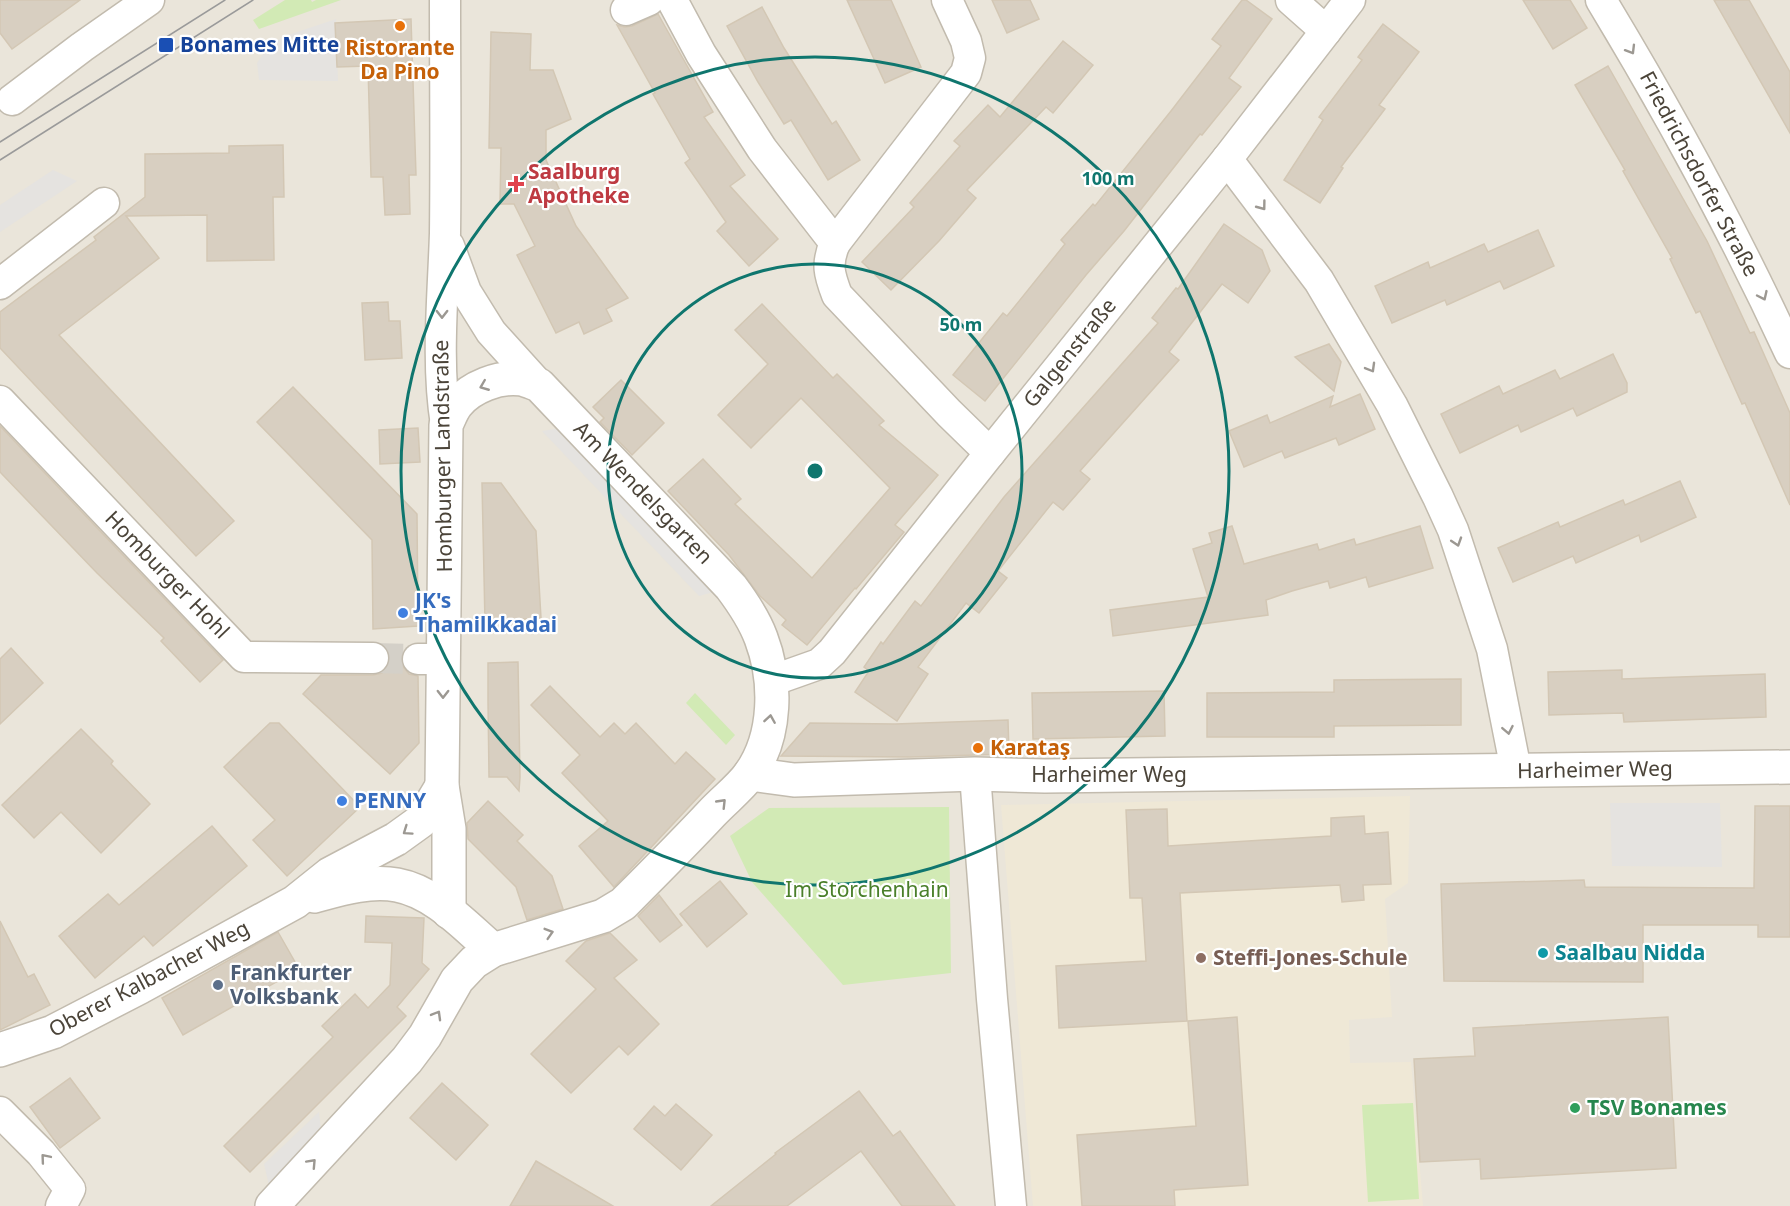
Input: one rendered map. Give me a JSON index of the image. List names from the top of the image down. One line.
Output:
{"streets":{"street":["Friedrichsdorfer Straße","Galgenstraße","Homburger Landstraße","Am Wendelsgarten","Homburger Hohl","Harheimer Weg","Oberer Kalbacher Weg"]},"crossings":[["Galgenstraße","Am Wendelsgarten"],["Homburger Landstraße","Am Wendelsgarten"],["Homburger Landstraße","Oberer Kalbacher Weg"],["Am Wendelsgarten","Harheimer Weg"]],"one_way":["Friedrichsdorfer Straße","Homburger Landstraße"],"parks":["Im Storchenhain"],"places":{"other":["Ristorante Da Pino","JK's Thamilkkadai","Karataş","PENNY","Saalbau Nidda","Steffi-Jones-Schule","Frankfurter Volksbank","TSV Bonames"],"transit":["Bonames Mitte"],"health":["Saalburg Apotheke"]},"rings":["100 m","50 m"]}
